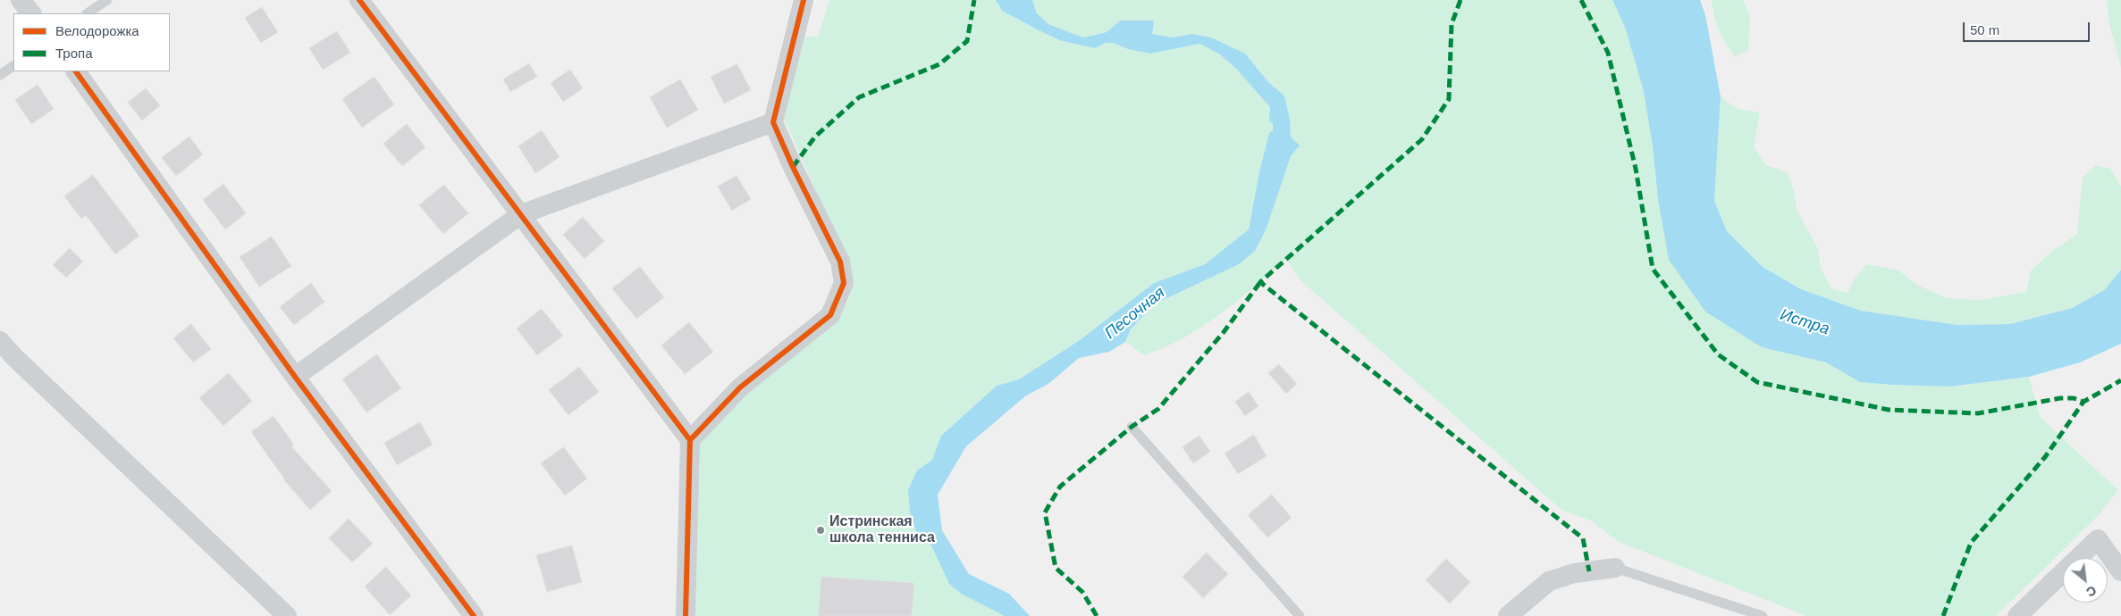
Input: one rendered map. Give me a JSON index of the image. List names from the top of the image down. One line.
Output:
{"water":["Песочная","Истра"],"places":["Истринская школа тенниса"],"legend":["Велодорожка","Тропа"],"scale_bar":"50 m","north":"bottom right"}
